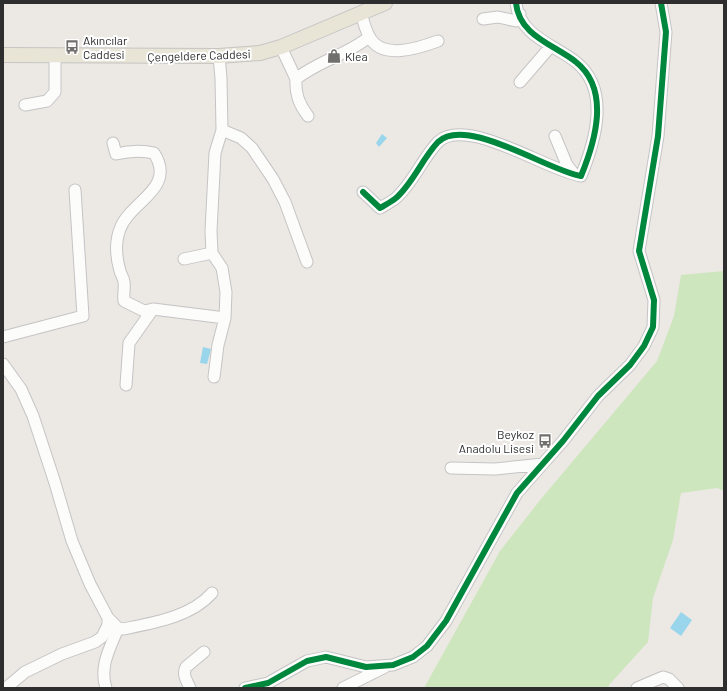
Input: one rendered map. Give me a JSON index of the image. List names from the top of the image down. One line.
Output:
{"streets":{"main road":["Çengeldere Caddesi"]},"places":{"bus stop":["Akıncılar Caddesi","Beykoz Anadolu Lisesi"],"shop":["Klea"]}}
